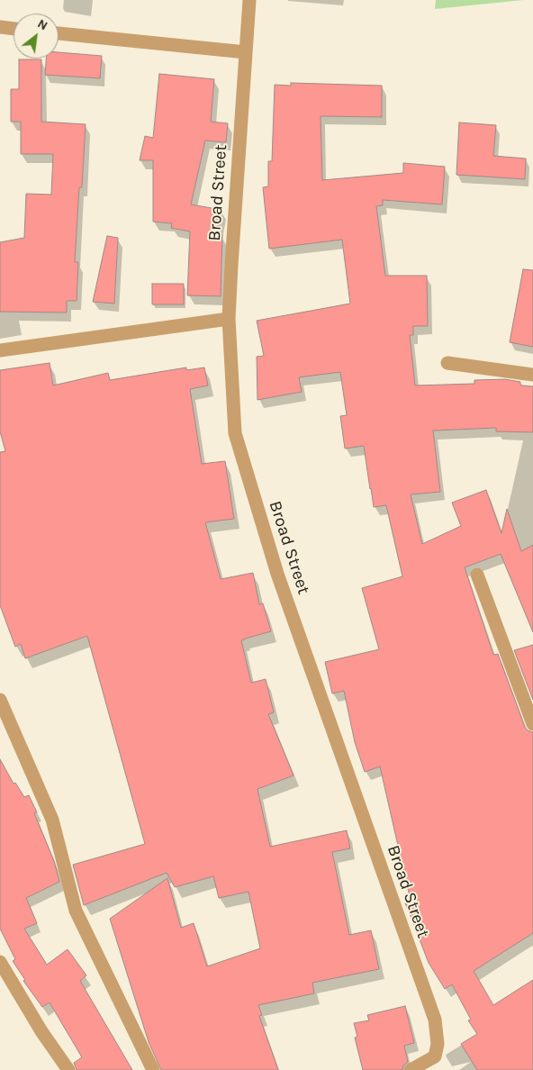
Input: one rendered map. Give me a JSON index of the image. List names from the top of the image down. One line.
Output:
{"streets":{"street":["Broad Street"]},"north":"top right"}
